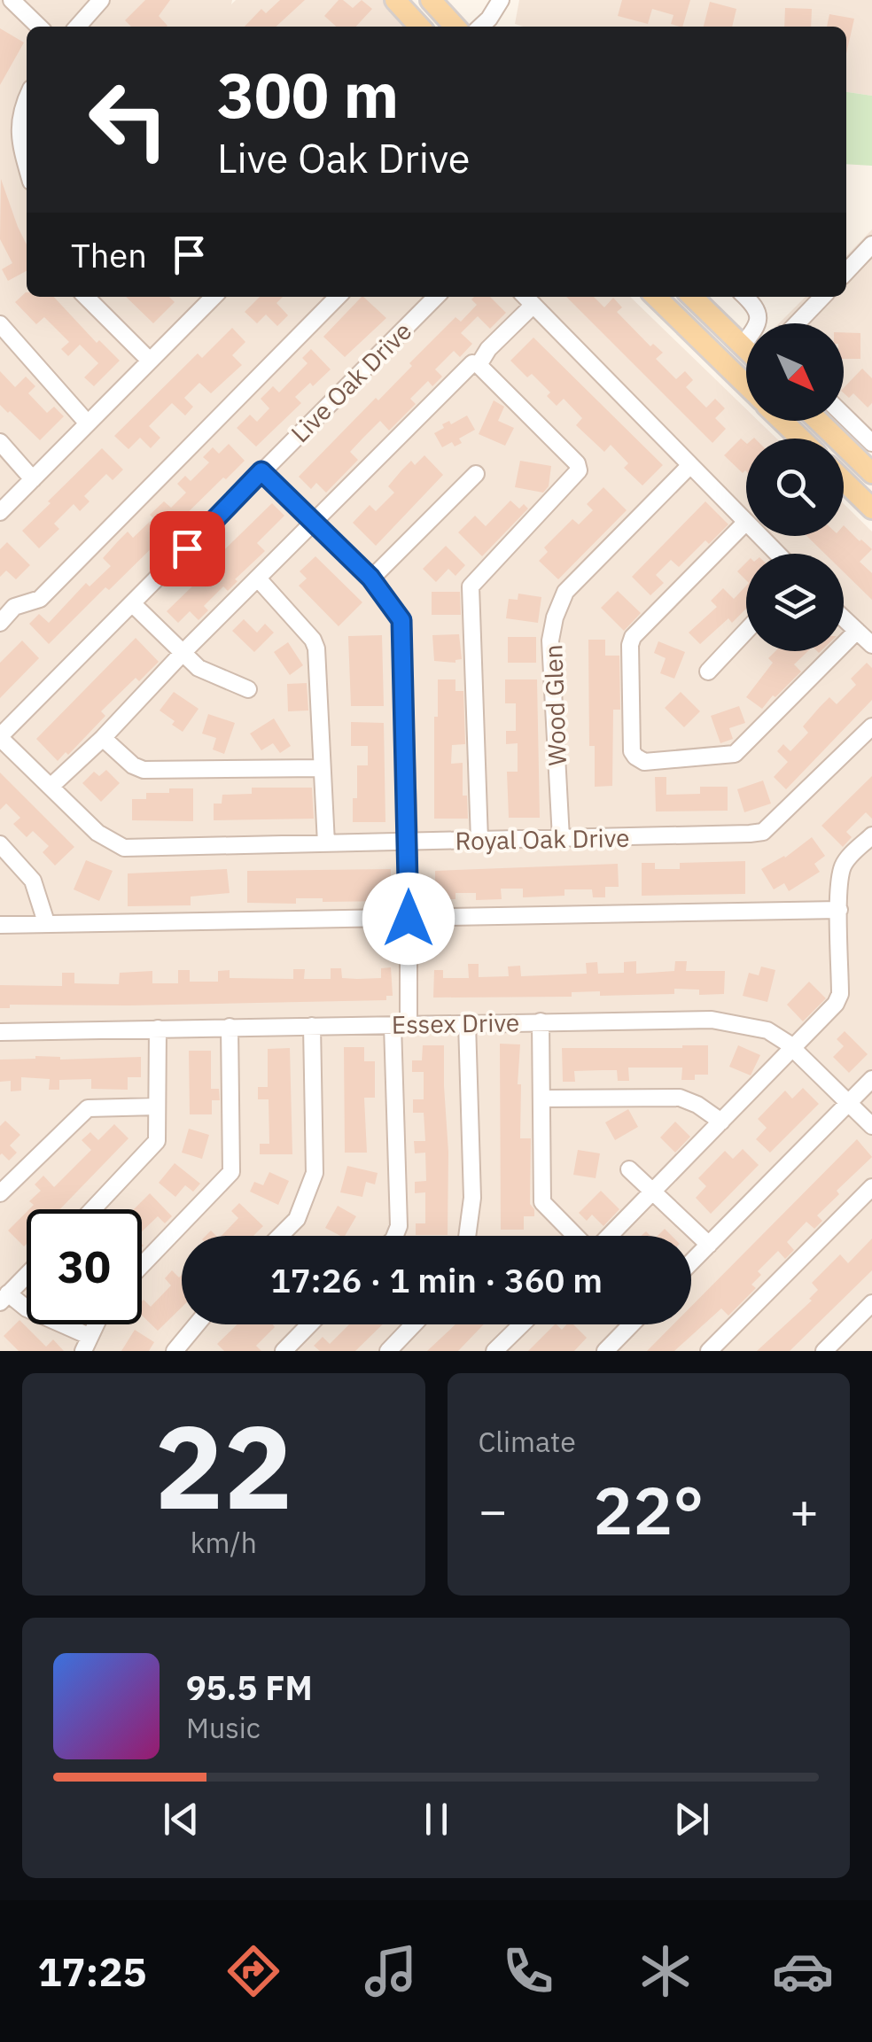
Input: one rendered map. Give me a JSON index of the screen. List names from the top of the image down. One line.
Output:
{"streets":{"street":["Live Oak Drive","Wood Glen","Royal Oak Drive","Essex Drive"]},"crossings":[["Live Oak Drive","Royal Oak Drive"],["Wood Glen","Royal Oak Drive"]],"north":"bottom right","page":{"turn":["300 m","Live Oak Drive"],"then":"Then","limit":"30","trip":"17:26 · 1 min · 360 m","tile":[["22","km/h"],"Climate"],"heat":["−","22°","+"],"song":["95.5 FM","Music"],"tabs":"17:25"}}
